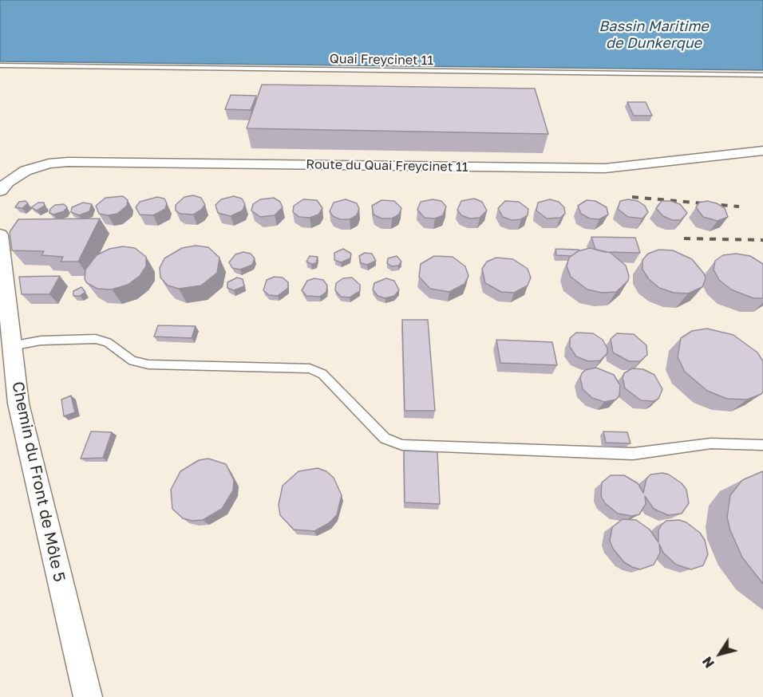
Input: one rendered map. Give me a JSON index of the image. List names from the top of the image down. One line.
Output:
{"streets":{"street":["Route du Quai Freycinet 11","Chemin du Front de Môle 5"],"lane":["Quai Freycinet 11"]},"water":["Bassin Maritime de Dunkerque"],"north":"bottom left"}
